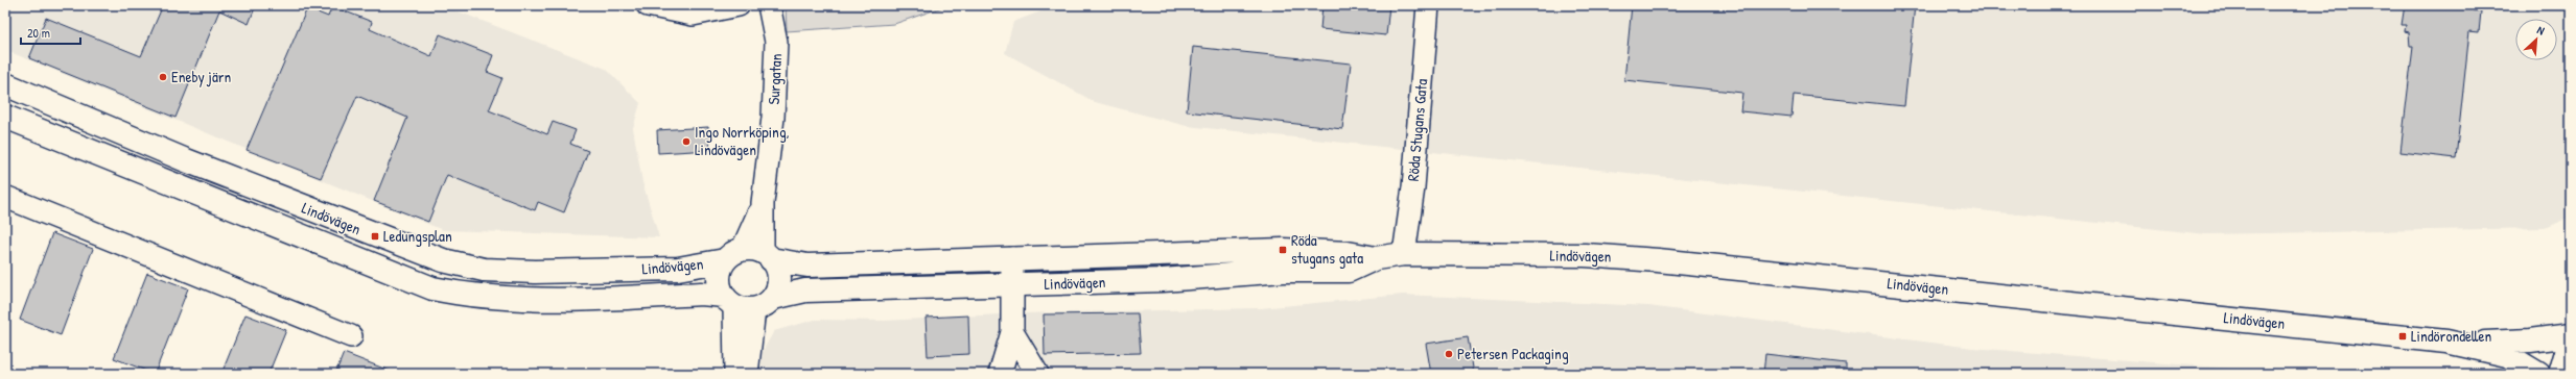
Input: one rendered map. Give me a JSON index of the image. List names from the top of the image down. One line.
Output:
{"streets":{"main road":["Lindövägen"],"street":["Surgatan","Röda Stugans Gata"]},"crossings":[["Surgatan","Lindövägen"],["Röda Stugans Gata","Lindövägen"]],"places":{"other":["Eneby järn","Ingo Norrköping, Lindövägen","Petersen Packaging"],"transit":["Ledungsplan","Röda stugans gata","Lindörondellen"]},"scale_bar":"20 m","north":"top right"}
